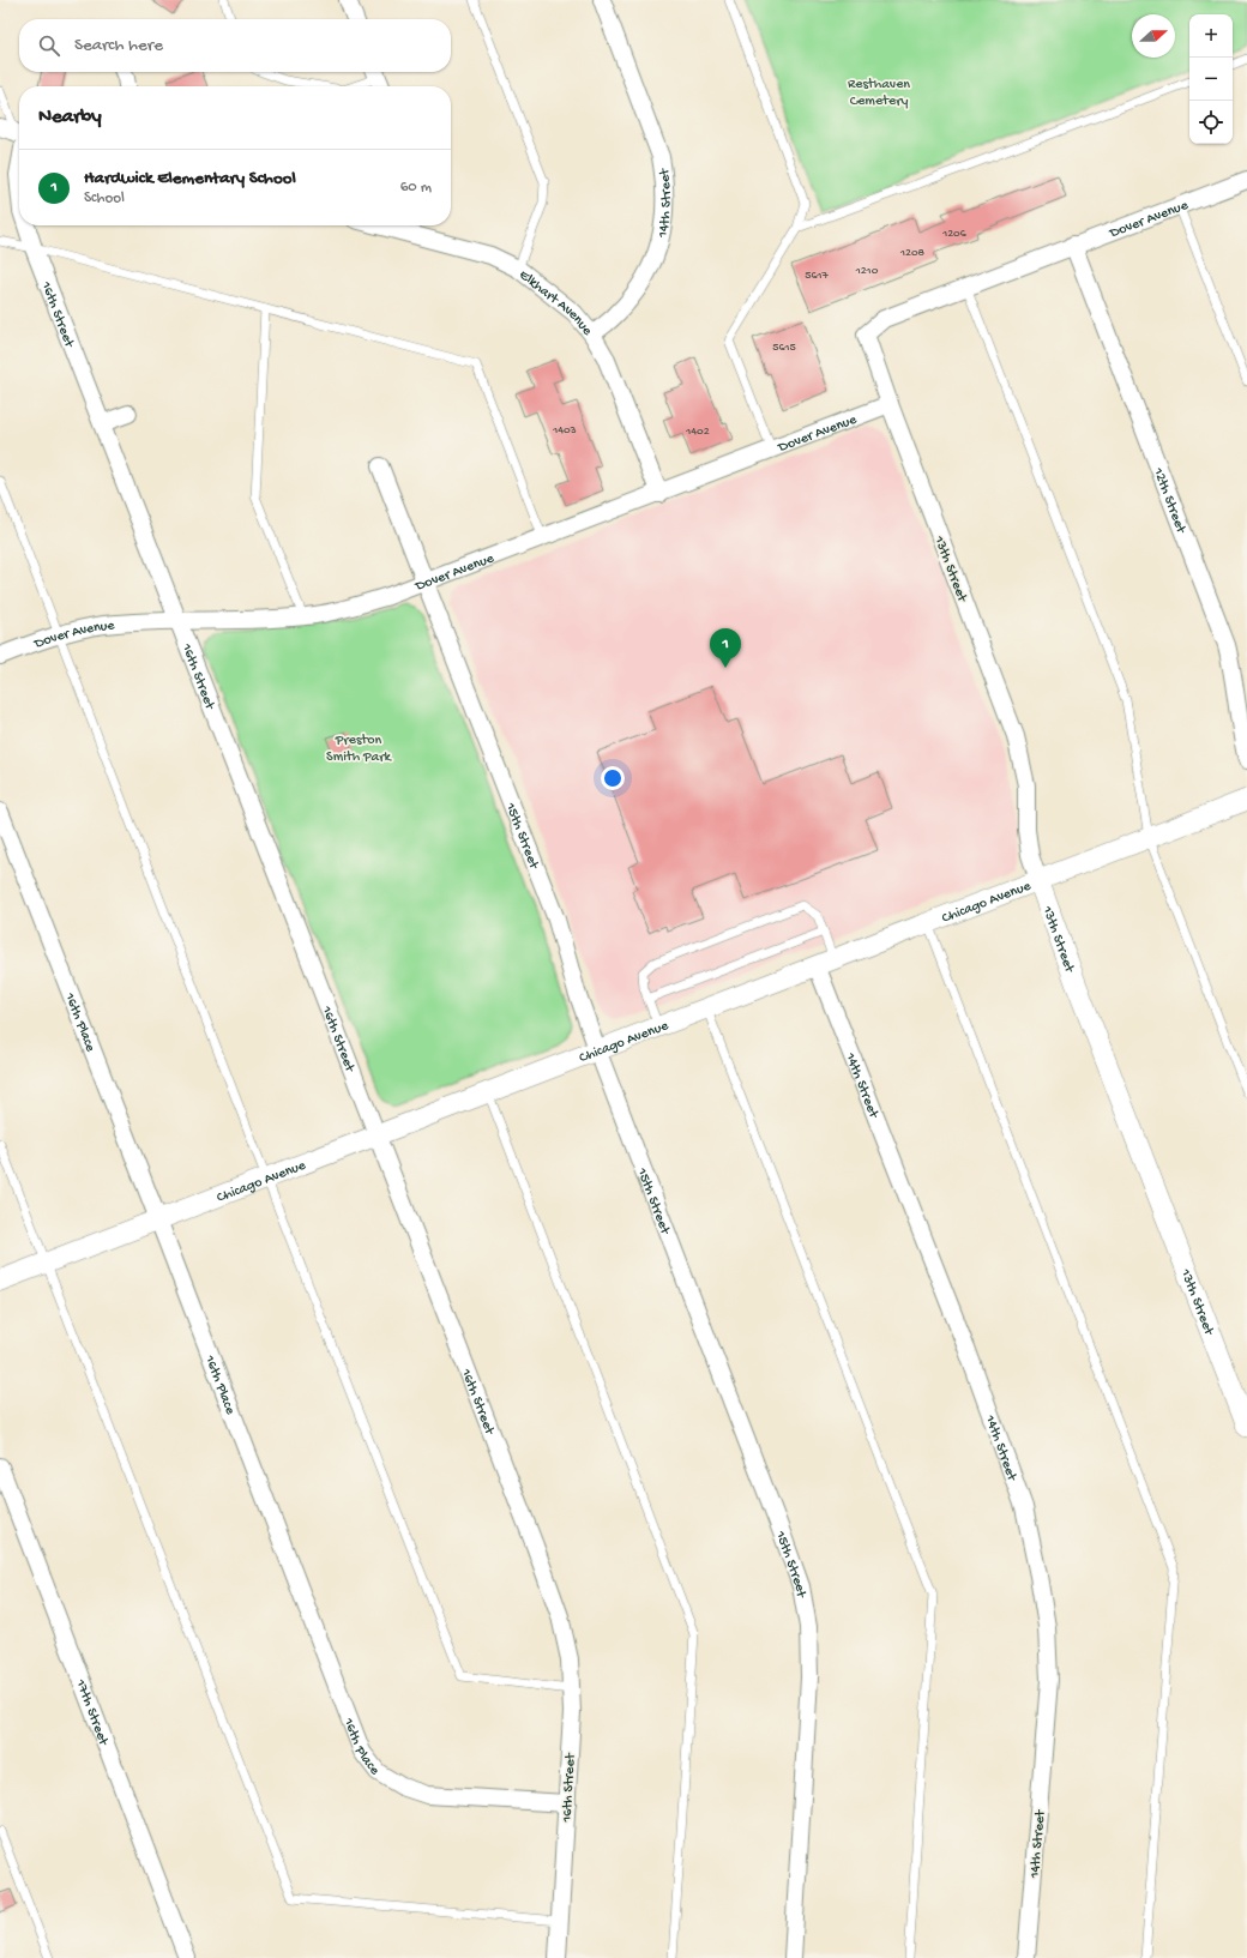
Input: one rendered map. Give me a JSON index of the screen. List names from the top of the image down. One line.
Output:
{"streets":{"street":["14th Street","Dover Avenue","Elkhart Avenue","16th Street","12th Street","13th Street","15th Street","Chicago Avenue","16th Place","17th Street"]},"crossings":[["14th Street","Elkhart Avenue"],["14th Street","Chicago Avenue"],["Dover Avenue","Elkhart Avenue"],["Dover Avenue","16th Street"],["Dover Avenue","12th Street"],["Dover Avenue","13th Street"],["Dover Avenue","15th Street"],["16th Street","Chicago Avenue"],["16th Street","16th Place"],["13th Street","Chicago Avenue"],["15th Street","Chicago Avenue"],["Chicago Avenue","16th Place"]],"parks":["Resthaven Cemetery","Preston Smith Park"],"house_numbers":["1206","1208","1210","5617","5615","1403","1402"],"north":"right","page":{"map_buttons":["+","−"],"search":"Search here","heading":"Nearby","list":[{"mark":"1","name":"Hardwick Elementary School","note":"School","value":"60 m"}],"pins":"1"}}
